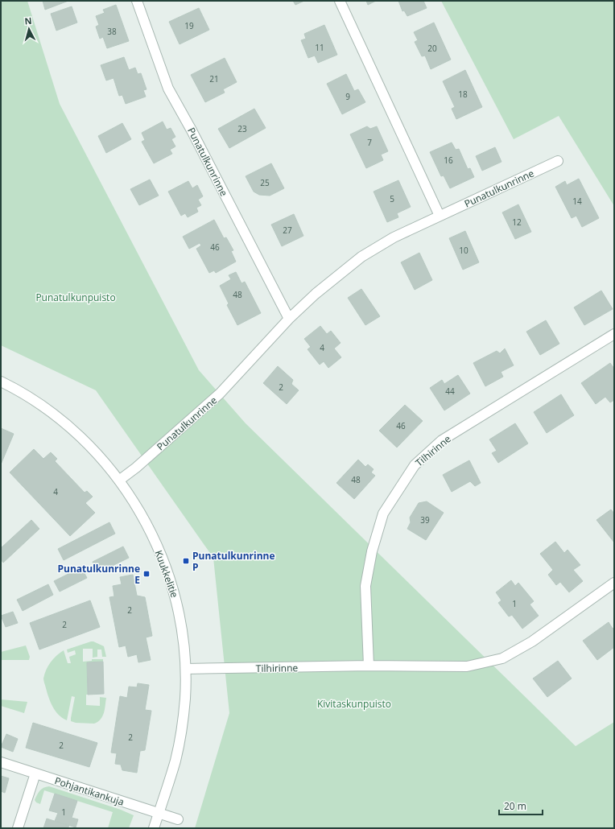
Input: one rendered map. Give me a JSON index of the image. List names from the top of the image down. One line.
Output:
{"streets":{"street":["Punatulkunrinne","Tilhirinne","Kuukkelitie","Pohjantikankuja"]},"crossings":[["Punatulkunrinne","Kuukkelitie"],["Tilhirinne","Kuukkelitie"],["Kuukkelitie","Pohjantikankuja"]],"parks":["Punatulkunpuisto","Kivitaskunpuisto"],"places":{"transit":["Punatulkunrinne P","Punatulkunrinne E"]},"house_numbers":["19","38","11","20","21","18","9","23","7","16","25","5","14","12","27","46","10","48","4","2","44","46","48","4","39","1","2","2","2","2","1"],"scale_bar":"20 m","north":"top"}
